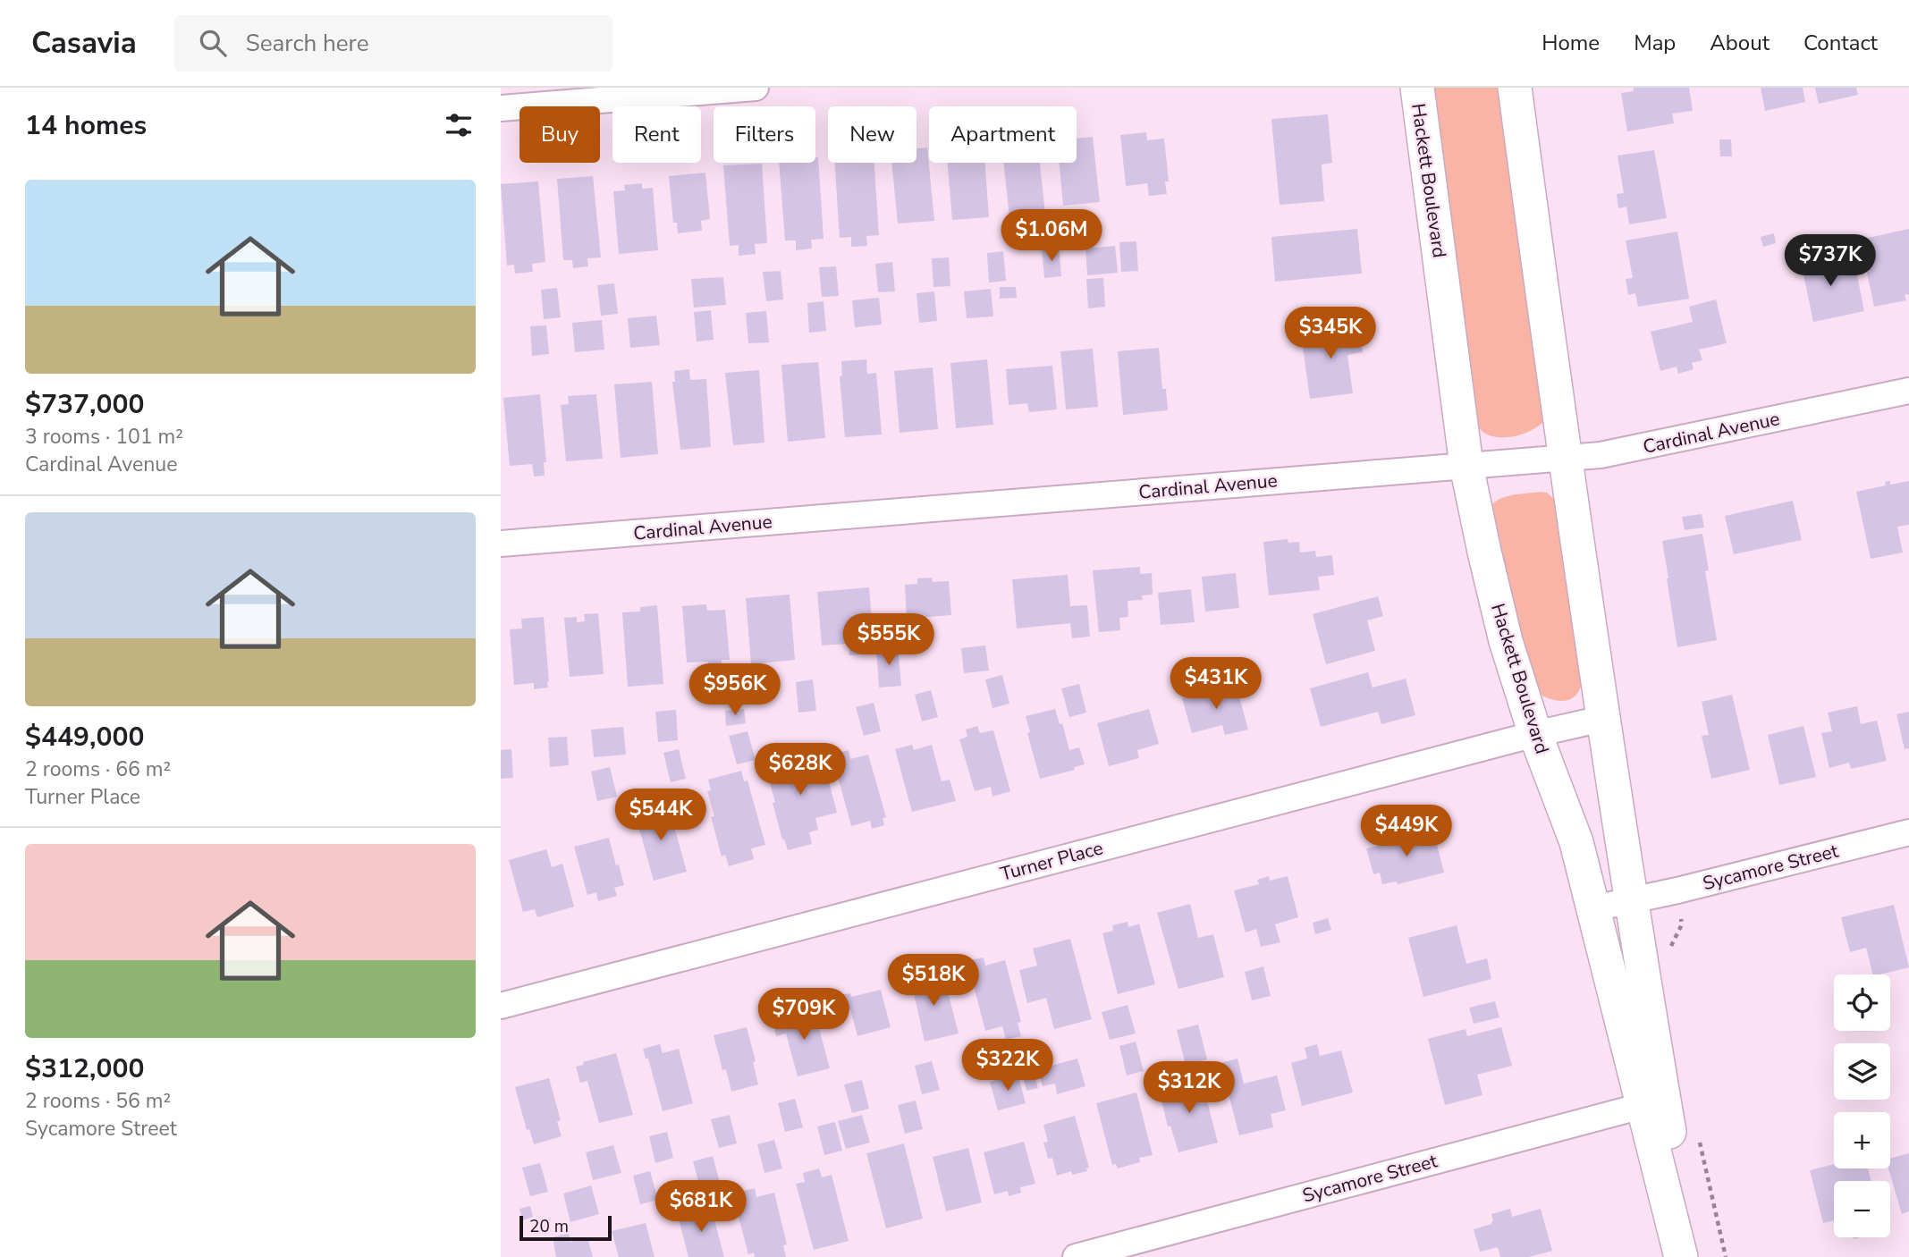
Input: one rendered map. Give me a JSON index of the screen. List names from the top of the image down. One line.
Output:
{"streets":{"street":["Hackett Boulevard","Cardinal Avenue","Turner Place","Sycamore Street"]},"crossings":[["Hackett Boulevard","Cardinal Avenue"],["Hackett Boulevard","Turner Place"],["Hackett Boulevard","Sycamore Street"]],"scale_bar":"20 m","page":{"header":"Casavia","search":"Search here","nav":["Home","Map","About","Contact"],"heading":"14 homes","chip":["Buy","Rent","Filters","New","Apartment"],"list":[{"name":"$737,000","note":"3 rooms · 101 m² · Cardinal Avenue"},{"name":"$449,000","note":"2 rooms · 66 m² · Turner Place"},{"name":"$312,000","note":"2 rooms · 56 m² · Sycamore Street"}],"price":["$1.06M","$737K","$345K","$555K","$431K","$956K","$628K","$544K","$449K","$518K","$709K","$322K","$312K","$681K"],"map_buttons":["+","−"],"scale":"20 m"}}
